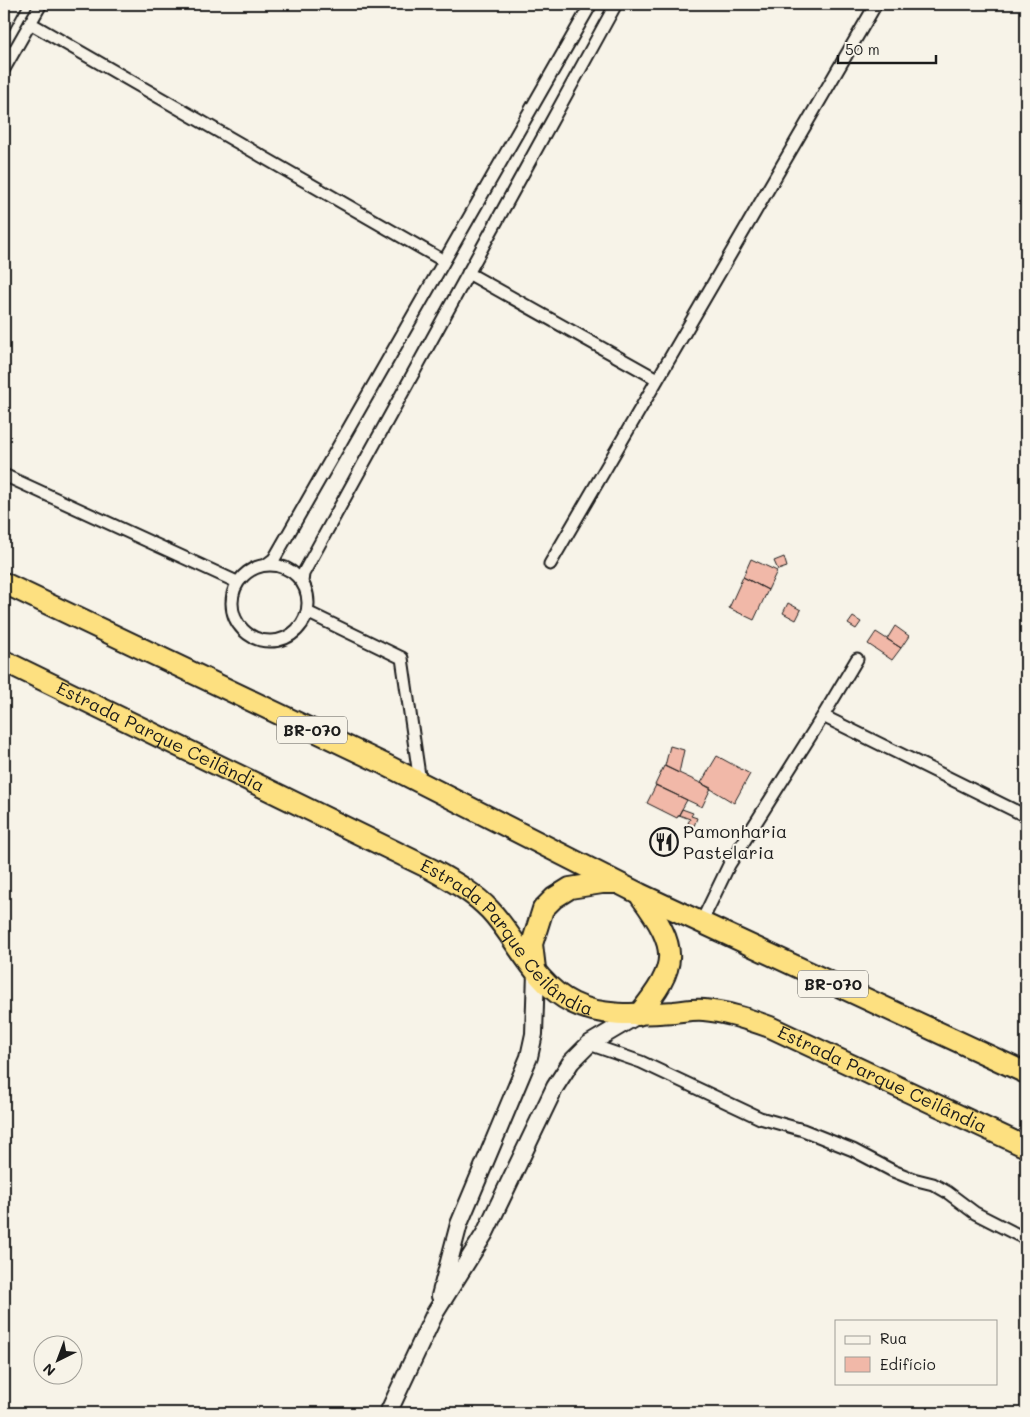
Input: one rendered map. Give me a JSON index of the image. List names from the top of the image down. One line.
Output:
{"streets":{"highway":["BR-070","Estrada Parque Ceilândia"]},"crossings":[["BR-070","Estrada Parque Ceilândia"]],"places":{"restaurant":["Pamonharia Pastelaria"]},"legend":["Rua","Edifício"],"scale_bar":"50 m","north":"bottom left"}
